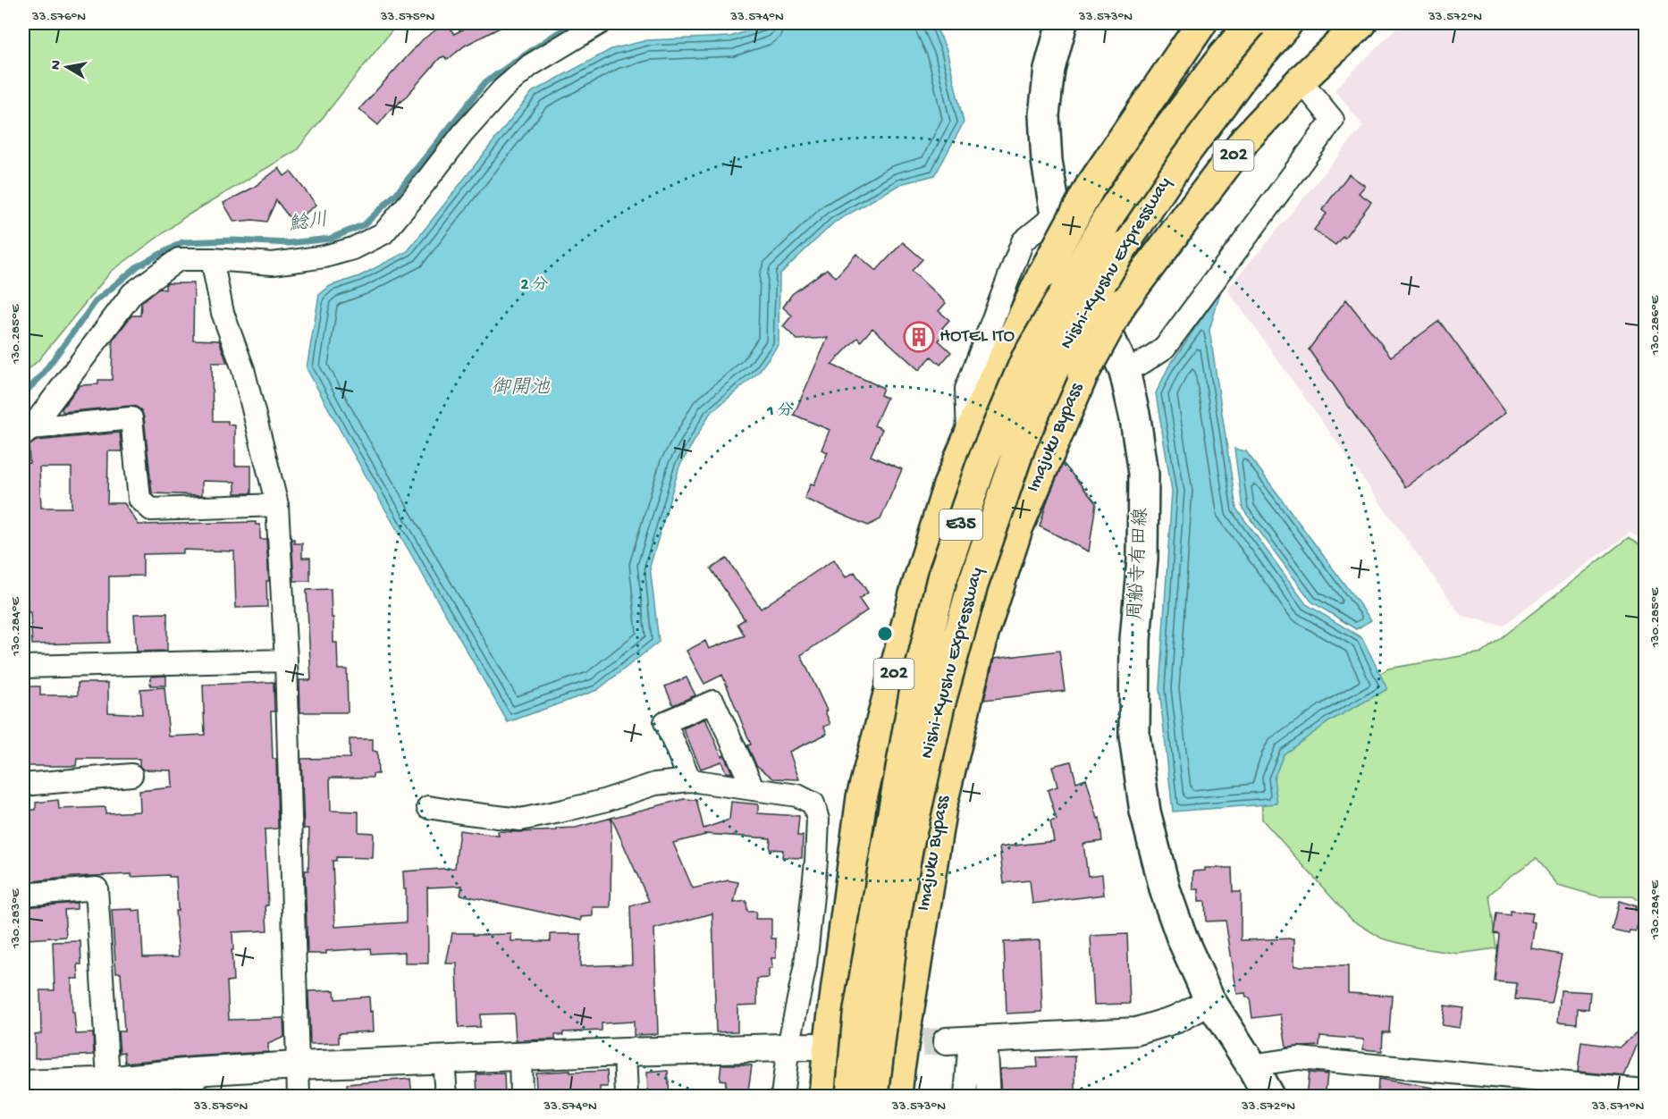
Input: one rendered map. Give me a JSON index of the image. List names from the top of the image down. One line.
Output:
{"streets":{"highway":["202","Nishi-Kyushu Expressway","Imajuku Bypass","E35"],"main road":["周船寺有田線"]},"water":["鯰川","御開池"],"places":{"building":["HOTEL ITO"]},"north":"left","coordinates":["33.576°N","33.575°N","33.574°N","33.573°N","33.572°N","130.286°E","130.285°E","130.284°E","130.283°E","33.571°N"],"rings":["2 分","1 分"]}
